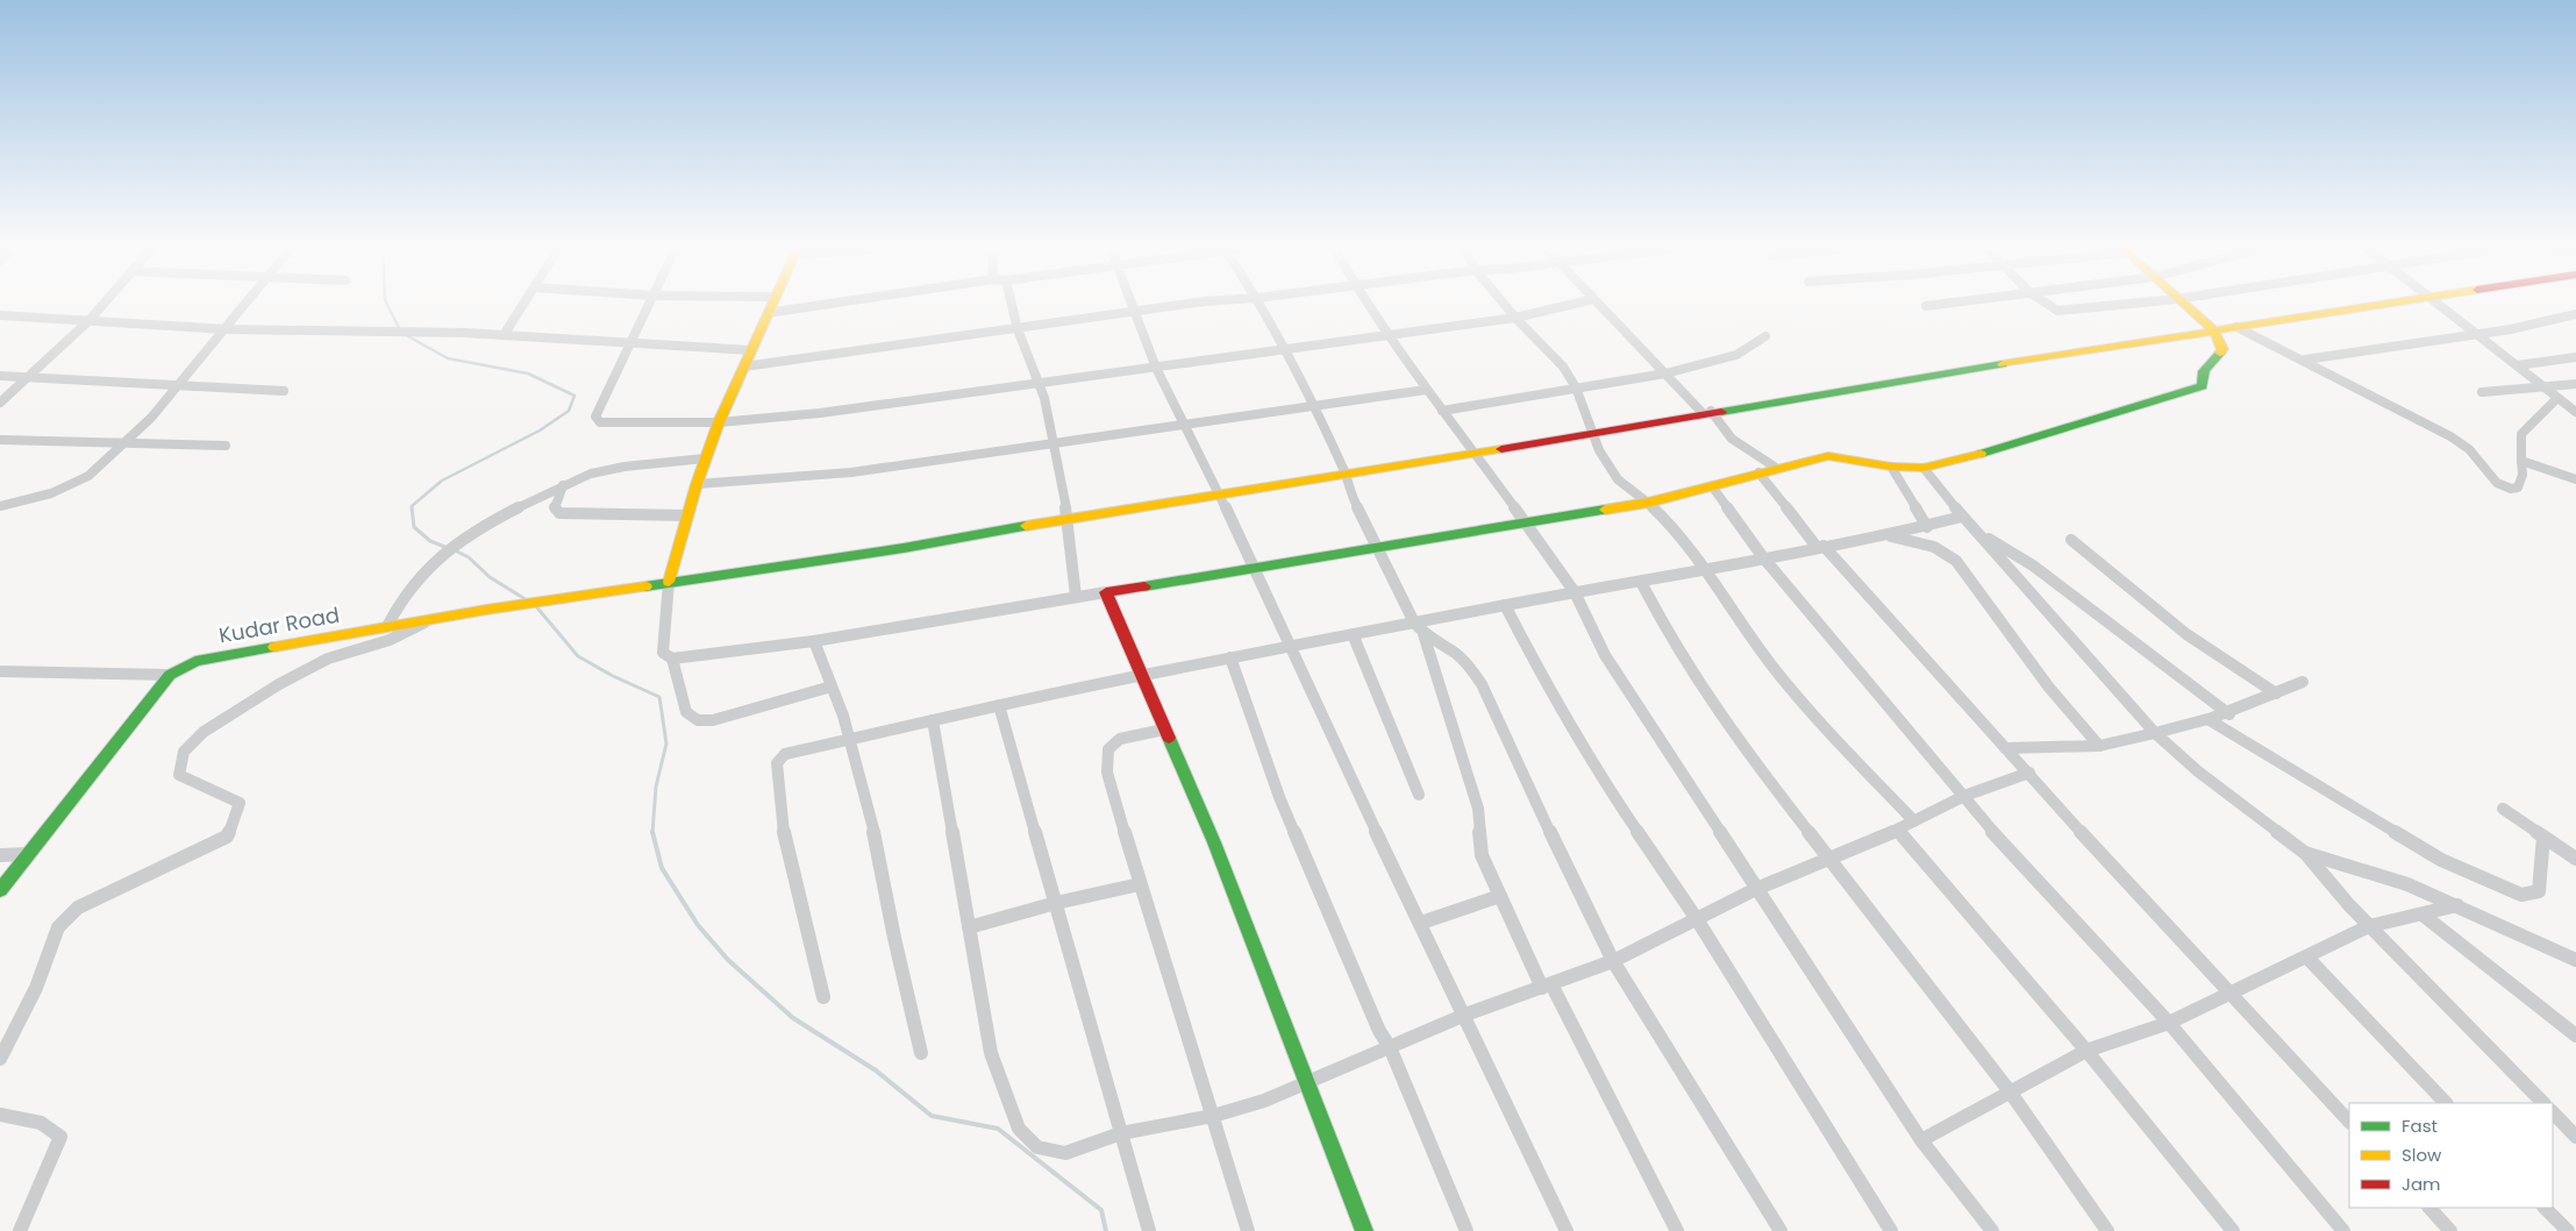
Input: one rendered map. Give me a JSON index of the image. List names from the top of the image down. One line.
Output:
{"streets":{"street":["Kudar Road"]},"legend":["Fast","Slow","Jam"]}
